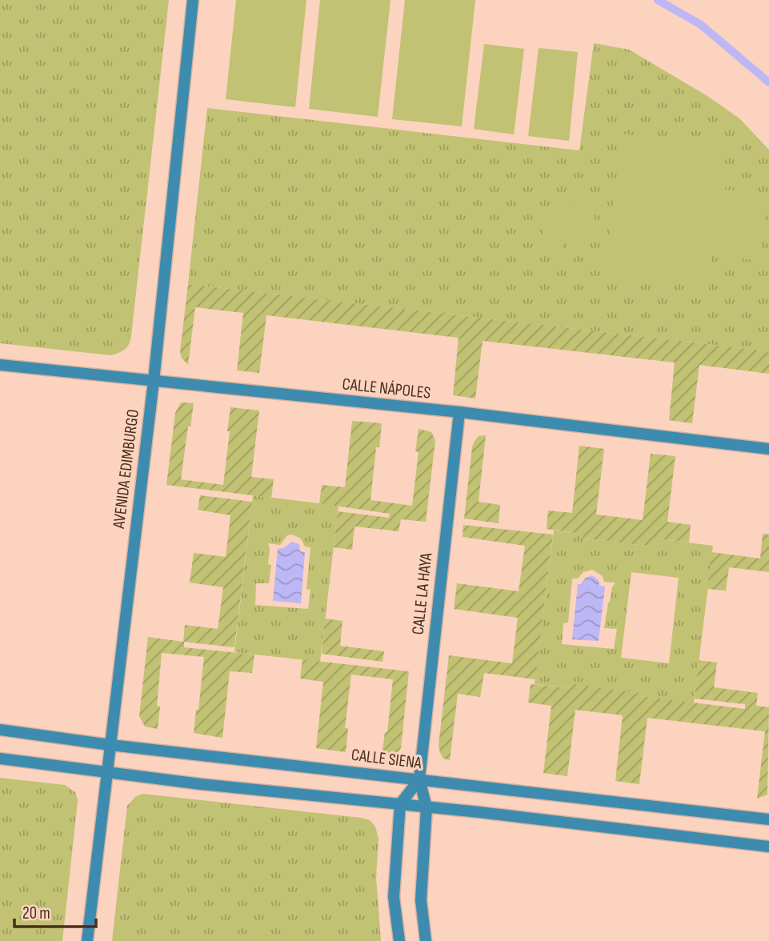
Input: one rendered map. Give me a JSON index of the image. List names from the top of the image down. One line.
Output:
{"streets":{"street":["CALLE NÁPOLES","AVENIDA EDIMBURGO","CALLE LA HAYA","CALLE SIENA"]},"crossings":[["CALLE NÁPOLES","AVENIDA EDIMBURGO"],["CALLE NÁPOLES","CALLE LA HAYA"],["AVENIDA EDIMBURGO","CALLE SIENA"],["CALLE LA HAYA","CALLE SIENA"]],"scale_bar":"20 m"}
